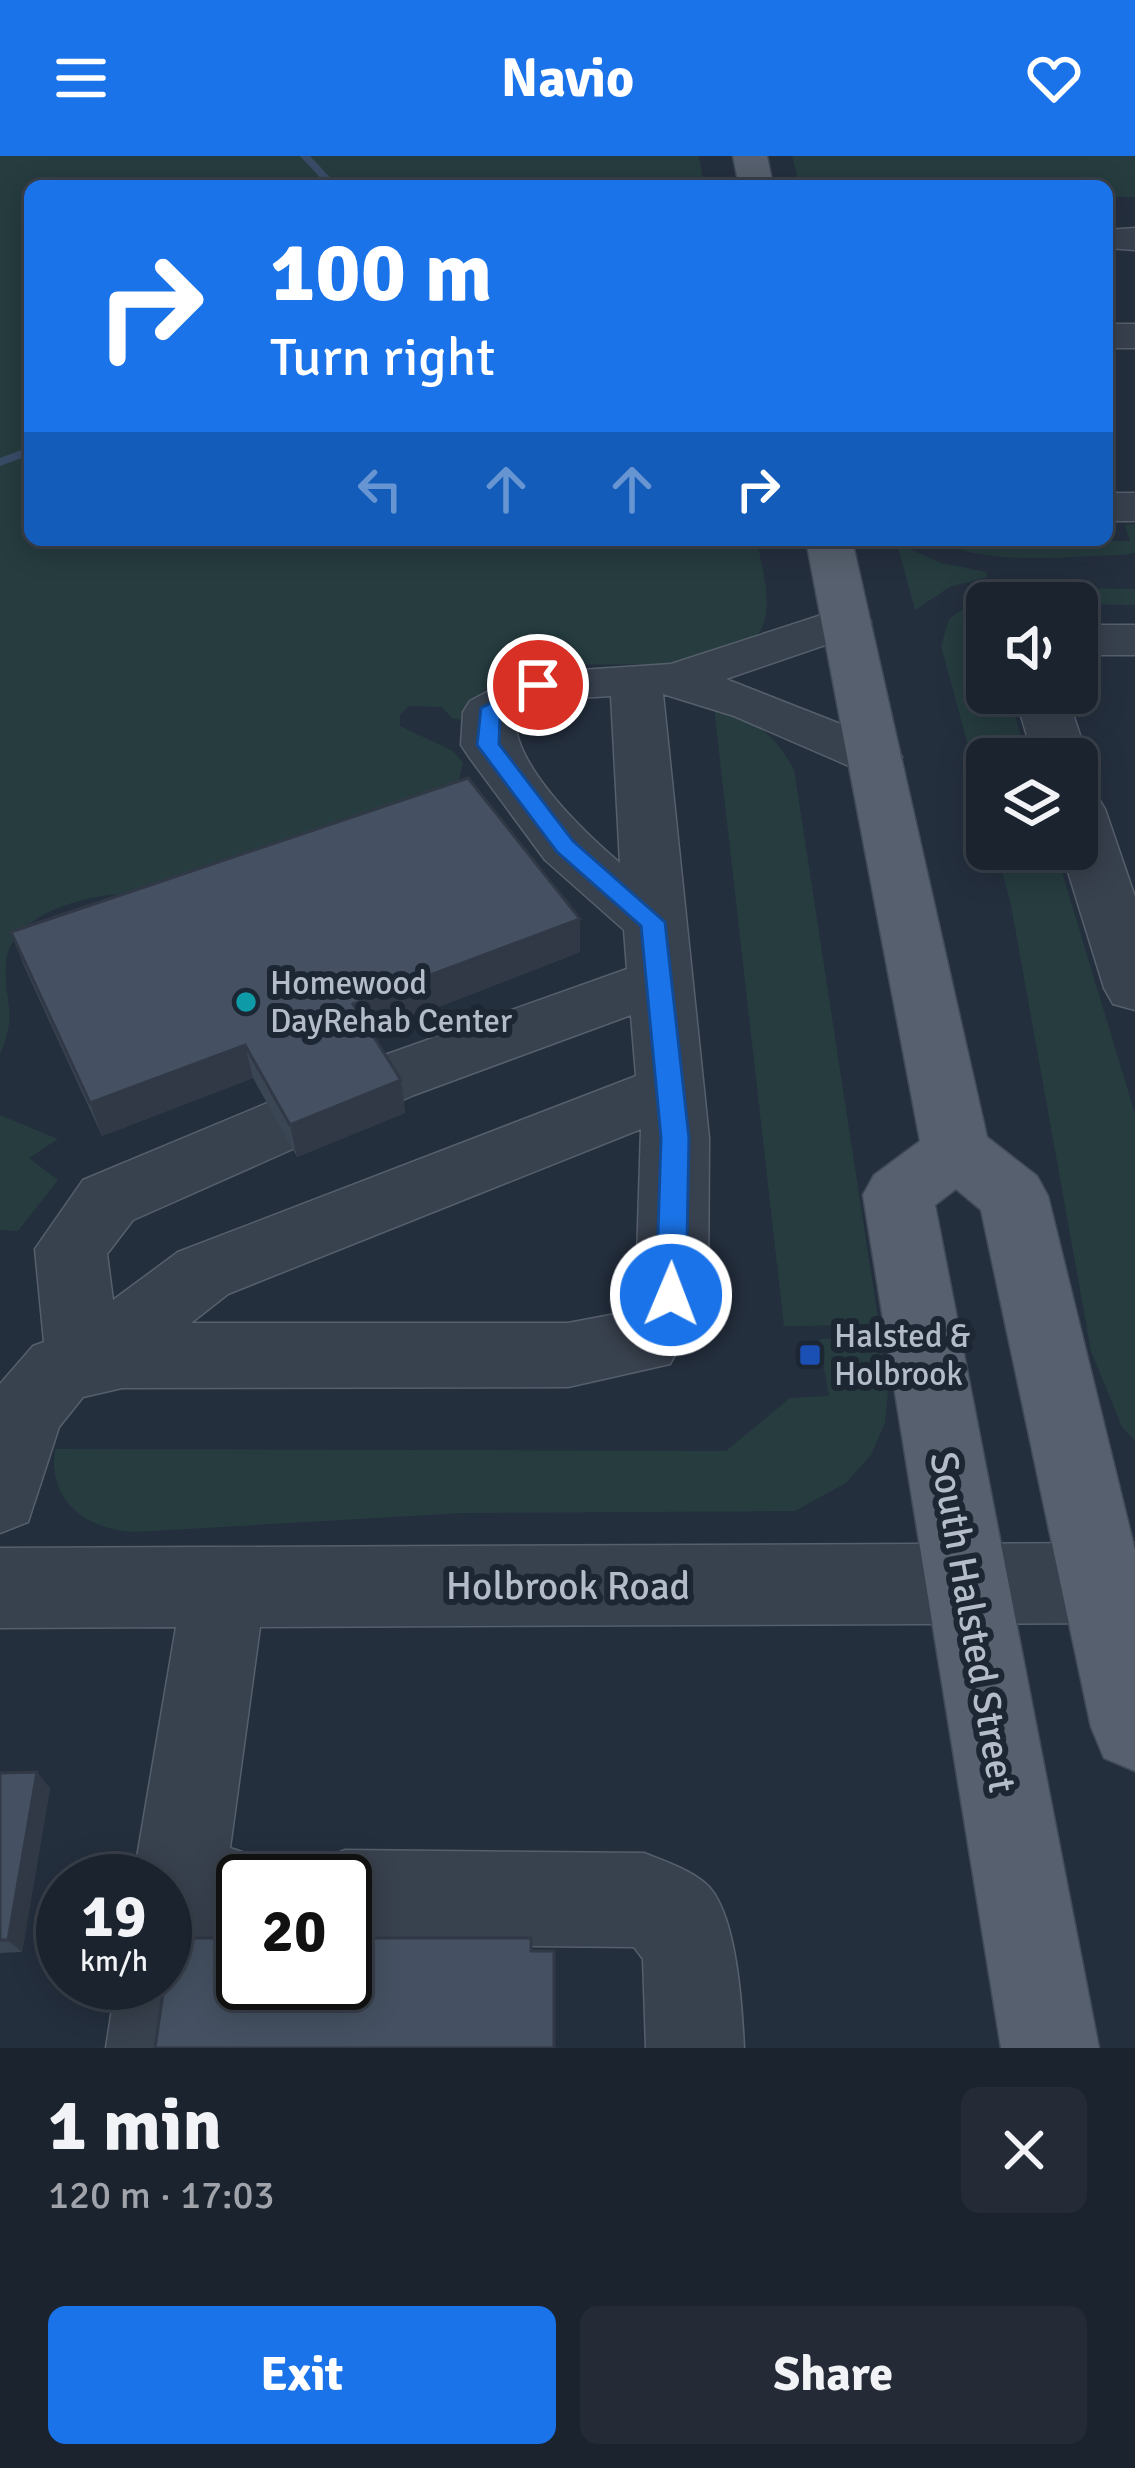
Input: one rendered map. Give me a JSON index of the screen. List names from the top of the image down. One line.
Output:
{"streets":{"main road":["South Halsted Street"],"street":["Holbrook Road"]},"crossings":[["Holbrook Road","South Halsted Street"]],"places":{"other":["Homewood DayRehab Center"],"transit":["Halsted & Holbrook"]},"page":{"header":"Navio","turn":["100 m","Turn right"],"speed":"19 km/h","limit":"20","heading":["1 min","120 m · 17:03"],"buttons":["Exit","Share"]}}
